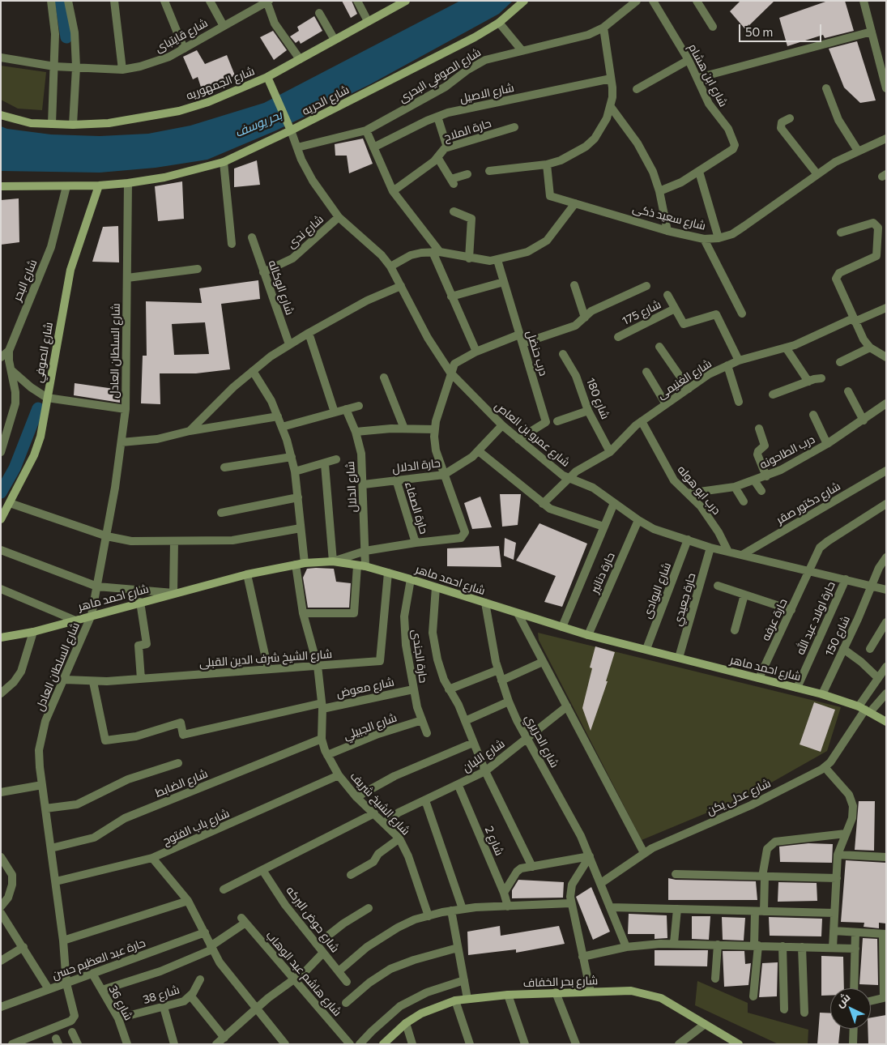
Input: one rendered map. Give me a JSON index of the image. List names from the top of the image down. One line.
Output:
{"streets":{"street":["شارع قايتباى","شارع الصوفي البحرى","شارع ابن هشام","شارع الجمهوريه","شارع الاصيل","شارع الحريه","حارة الملاح","شارع سعيد ذكى","شارع ندى","شارع البحر","شارع الوكاله","شارع 175","شارع السلطان العادل","شارع الصوفي","درب حنضل","شارع الغنيمى","شارع 180","شارع عمرو بن العاص","درب الطاحونه","حارة الدلال","شارع الدلال","درب ابو هوله","شارع دكتور صقر","حارة الصفاء","حارة دنانير","شارع احمد ماهر","شارع البوادى","حارة جعيدي","حارة اولاد عبد الله","حارة عرفه","شارع 150","حارة الجندى","شارع الشيخ شرف الدين القبلى","شارع معوض","شارع الجبيلي","شارع الحريري","شارع اللبان","شارع الضابط","شارع عدلى يكن","شارع الشيخ شريف","شارع باب الفتوح","شارع 2","شارع حوض البركه","حارة عبد العظيم حسن","شارع هاشم عبد الوهاب","شارع بحر الخفاف","شارع 38","شارع 36"]},"crossings":[["شارع الصوفي البحرى","شارع عمرو بن العاص"],["شارع الحريه","شارع البحر"],["شارع الحريه","شارع السلطان العادل"],["شارع الحريه","شارع الصوفي"],["شارع الحريه","شارع عمرو بن العاص"],["شارع ندى","شارع الوكاله"],["شارع ندى","شارع عمرو بن العاص"],["شارع السلطان العادل","شارع احمد ماهر"],["شارع السلطان العادل","شارع الشيخ شرف الدين القبلى"],["شارع السلطان العادل","شارع الضابط"],["شارع السلطان العادل","شارع باب الفتوح"],["شارع السلطان العادل","حارة عبد العظيم حسن"],["درب حنضل","شارع عمرو بن العاص"],["شارع الغنيمى","شارع 180"],["شارع الغنيمى","شارع عمرو بن العاص"],["شارع الغنيمى","درب ابو هوله"],["شارع عمرو بن العاص","حارة الدلال"],["شارع عمرو بن العاص","درب ابو هوله"],["شارع عمرو بن العاص","شارع دكتور صقر"],["شارع عمرو بن العاص","حارة دنانير"],["شارع عمرو بن العاص","شارع البوادى"],["شارع عمرو بن العاص","حارة جعيدي"],["شارع عمرو بن العاص","حارة اولاد عبد الله"],["شارع عمرو بن العاص","حارة عرفه"],["شارع عمرو بن العاص","شارع 150"],["درب الطاحونه","درب ابو هوله"],["حارة الدلال","شارع الدلال"],["حارة الدلال","حارة الصفاء"],["شارع الدلال","شارع احمد ماهر"],["شارع الدلال","شارع الشيخ شريف"],["حارة دنانير","شارع احمد ماهر"],["شارع احمد ماهر","شارع البوادى"],["شارع احمد ماهر","حارة جعيدي"],["شارع احمد ماهر","حارة اولاد عبد الله"],["شارع احمد ماهر","حارة عرفه"],["شارع احمد ماهر","شارع 150"],["شارع احمد ماهر","حارة الجندى"],["شارع احمد ماهر","شارع الشيخ شرف الدين القبلى"],["شارع احمد ماهر","شارع الحريري"],["شارع احمد ماهر","شارع عدلى يكن"],["شارع احمد ماهر","شارع الشيخ شريف"],["حارة الجندى","شارع معوض"],["حارة الجندى","شارع الجبيلي"],["شارع الشيخ شرف الدين القبلى","شارع معوض"],["شارع الشيخ شرف الدين القبلى","شارع الشيخ شريف"],["شارع معوض","شارع الشيخ شريف"],["شارع الجبيلي","شارع الشيخ شريف"],["شارع الحريري","شارع اللبان"],["شارع الحريري","شارع عدلى يكن"],["شارع اللبان","شارع الشيخ شريف"],["شارع اللبان","شارع 2"],["شارع الضابط","شارع الشيخ شريف"],["شارع الشيخ شريف","شارع باب الفتوح"],["حارة عبد العظيم حسن","شارع 36"],["شارع 38","شارع 36"]],"water":["بحر يوسف"],"scale_bar":"50 m","north":"top left"}
